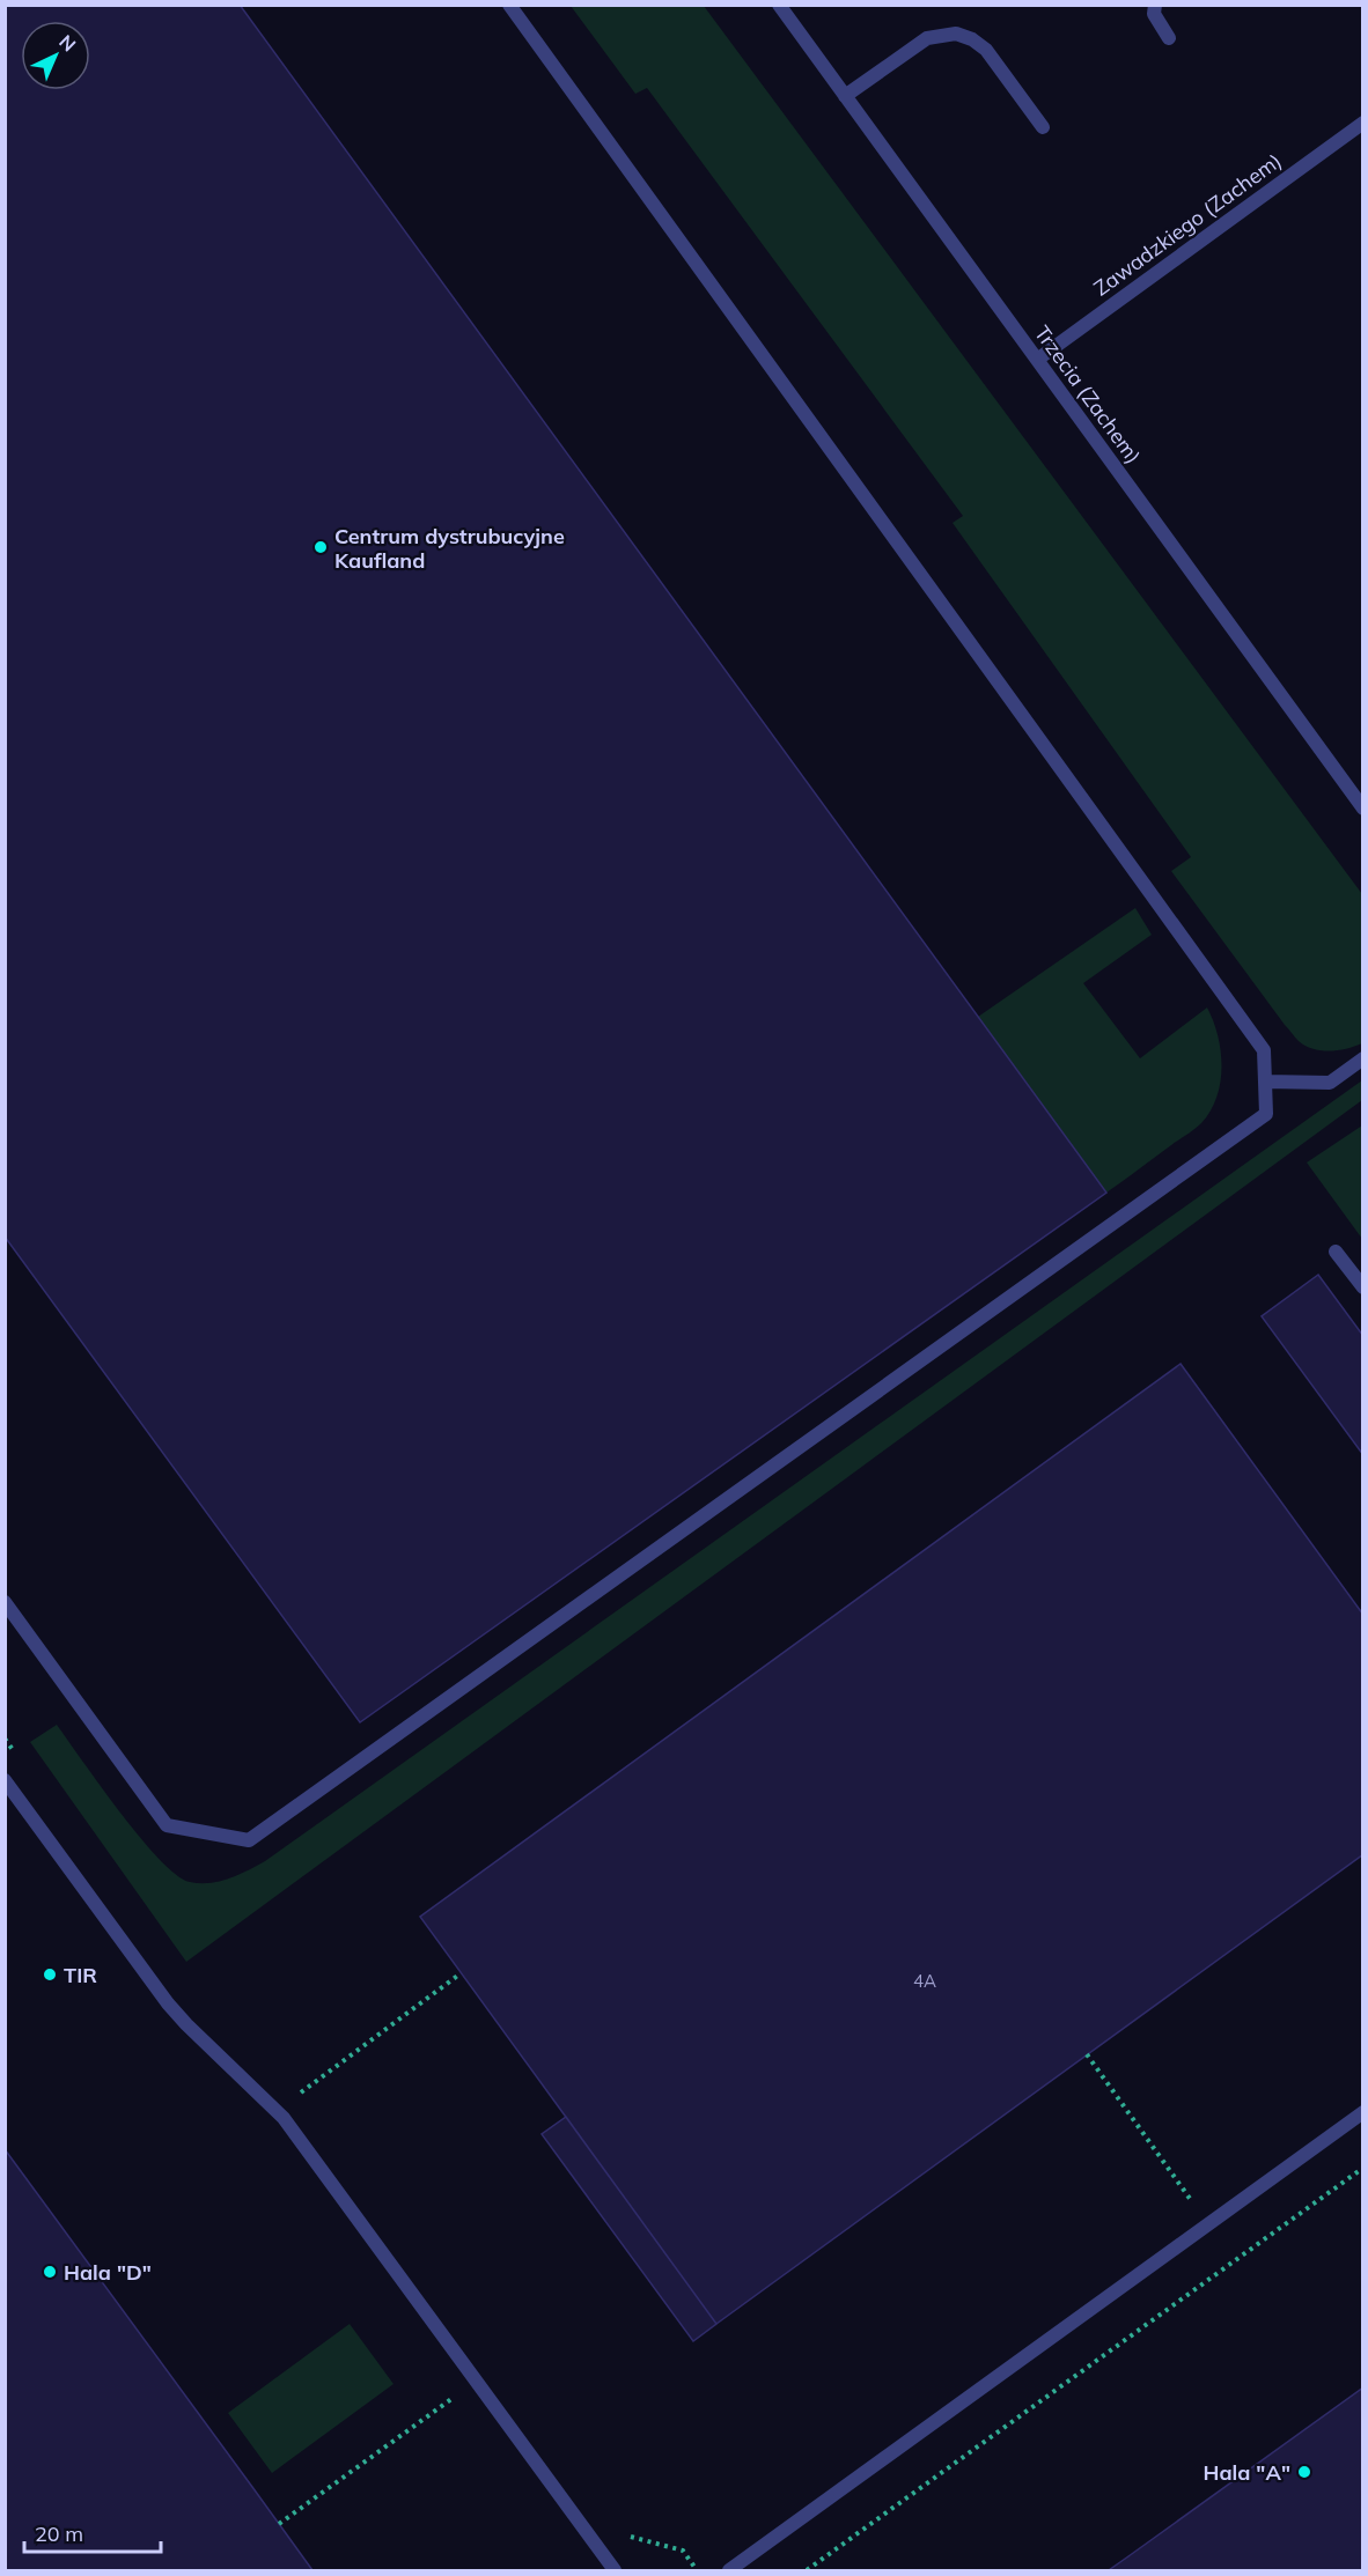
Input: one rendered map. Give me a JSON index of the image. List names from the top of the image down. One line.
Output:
{"streets":{"lane":["Zawadzkiego (Zachem)","Trzecia (Zachem)"]},"crossings":[["Zawadzkiego (Zachem)","Trzecia (Zachem)"]],"places":["Centrum dystrubucyjne Kaufland","TIR","Hala \"D\"","Hala \"A\""],"house_numbers":["4A"],"scale_bar":"20 m","north":"top right"}
